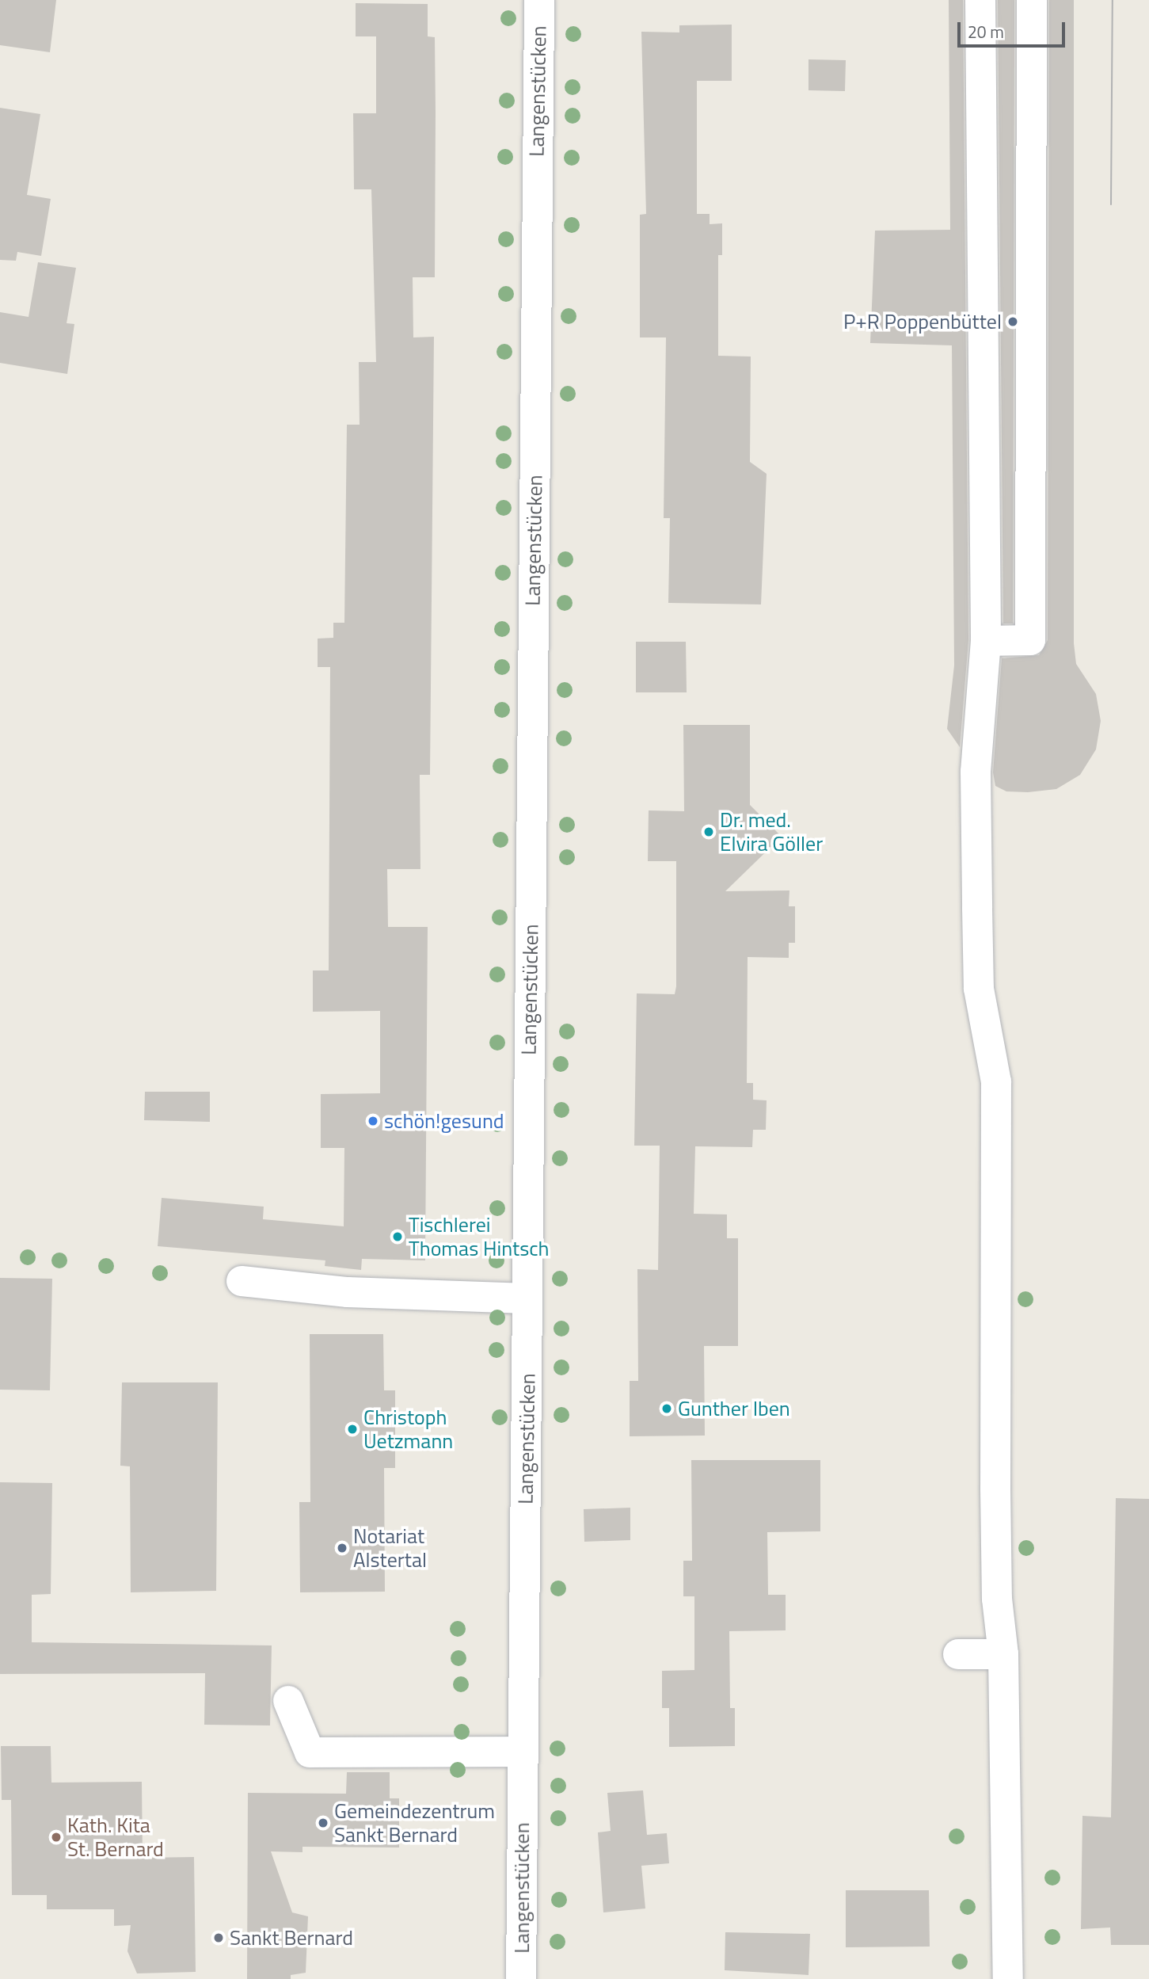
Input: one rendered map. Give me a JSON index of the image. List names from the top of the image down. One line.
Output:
{"streets":{"street":["Langenstücken"]},"places":["P+R Poppenbüttel","Dr. med. Elvira Göller","schön!gesund","Tischlerei Thomas Hintsch","Gunther Iben","Christoph Uetzmann","Notariat Alstertal","Gemeindezentrum Sankt Bernard","Kath. Kita St. Bernard","Sankt Bernard"],"scale_bar":"20 m"}
